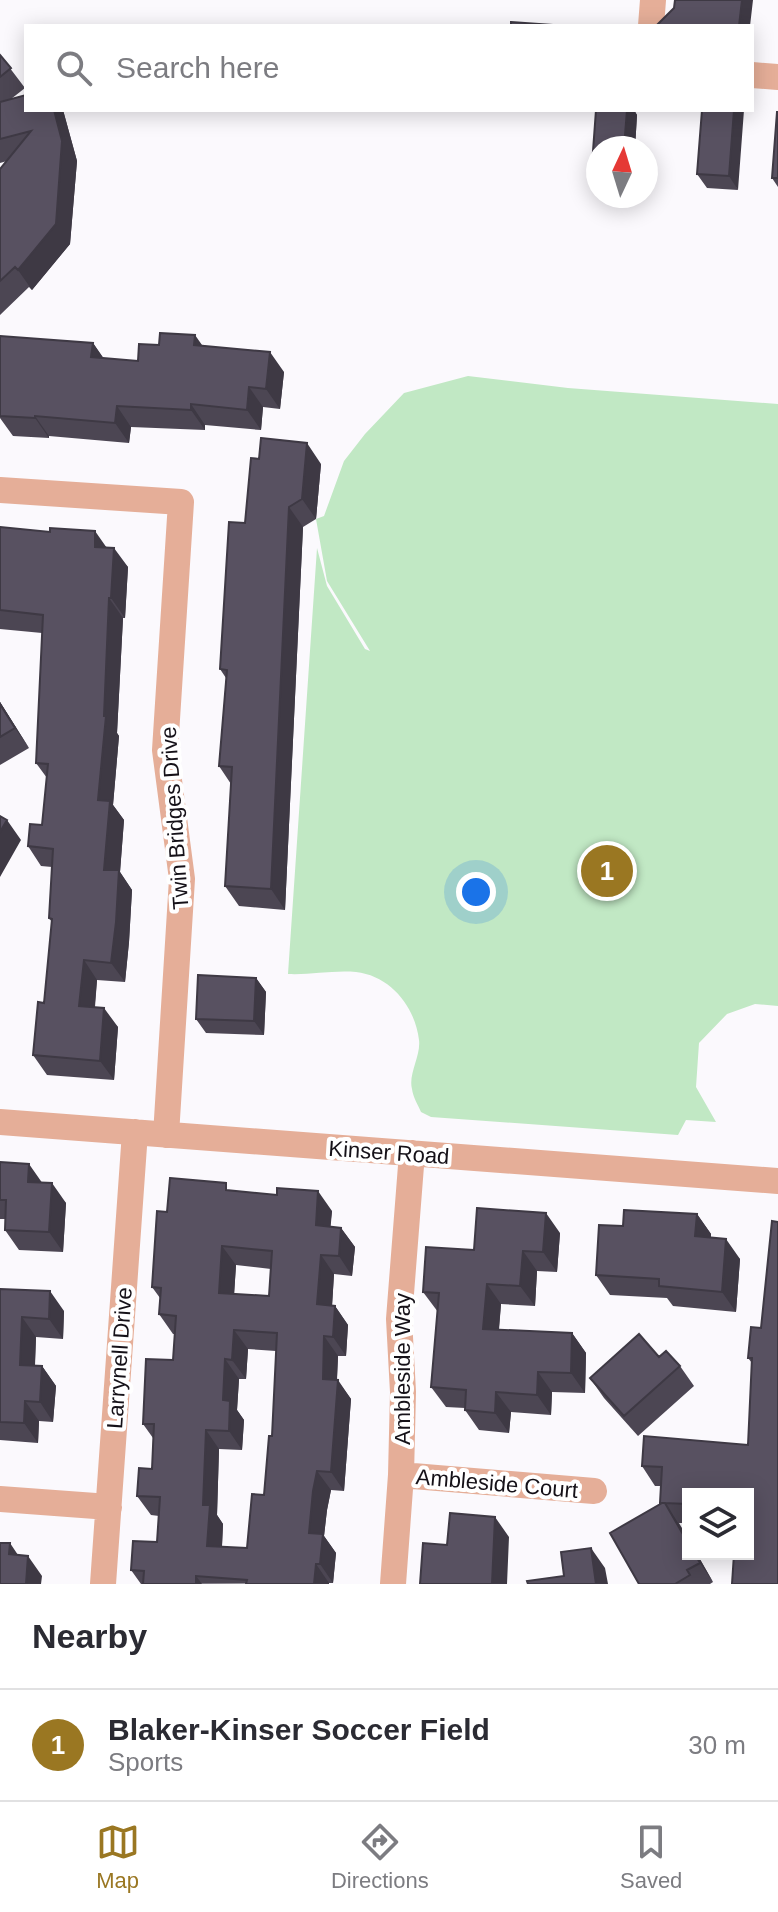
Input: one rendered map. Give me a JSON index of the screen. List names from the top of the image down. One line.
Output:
{"streets":{"street":["Twin Bridges Drive","Kinser Road","Larrynell Drive","Ambleside Way","Ambleside Court"]},"crossings":[["Twin Bridges Drive","Kinser Road"],["Kinser Road","Larrynell Drive"],["Kinser Road","Ambleside Way"],["Ambleside Way","Ambleside Court"]],"north":"top","page":{"search":"Search here","pins":"1","heading":"Nearby","list":[{"mark":"1","name":"Blaker-Kinser Soccer Field","note":"Sports","value":"30 m"}],"nav":["Map","Directions","Saved"]}}
